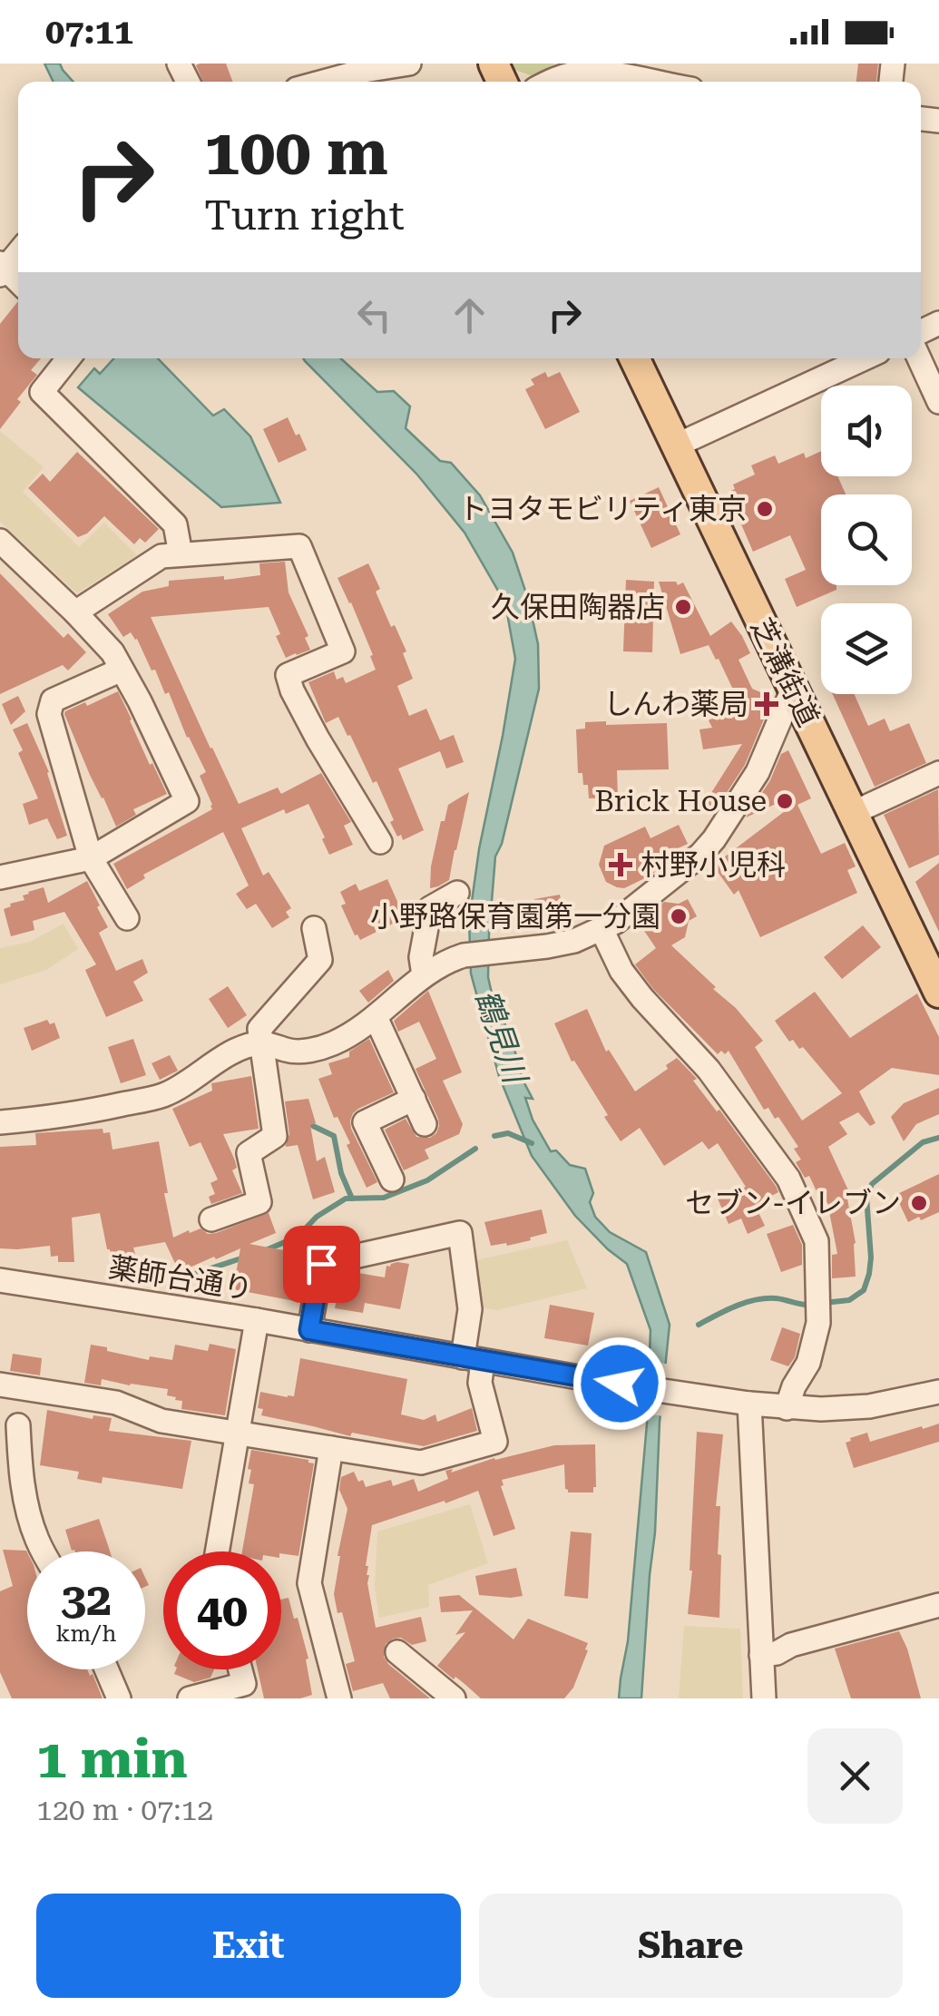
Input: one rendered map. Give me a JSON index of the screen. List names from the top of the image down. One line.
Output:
{"streets":{"main road":["芝溝街道"],"street":["薬師台通り"]},"water":["鶴見川"],"places":{"other":["トヨタモビリティ東京","久保田陶器店","Brick House","小野路保育園第一分園","セブン-イレブン"],"health":["しんわ薬局","村野小児科"]},"page":{"status":"07:11","turn":["100 m","Turn right"],"speed":"32 km/h","limit":"40","heading":["1 min","120 m · 07:12"],"buttons":["Exit","Share"]}}
